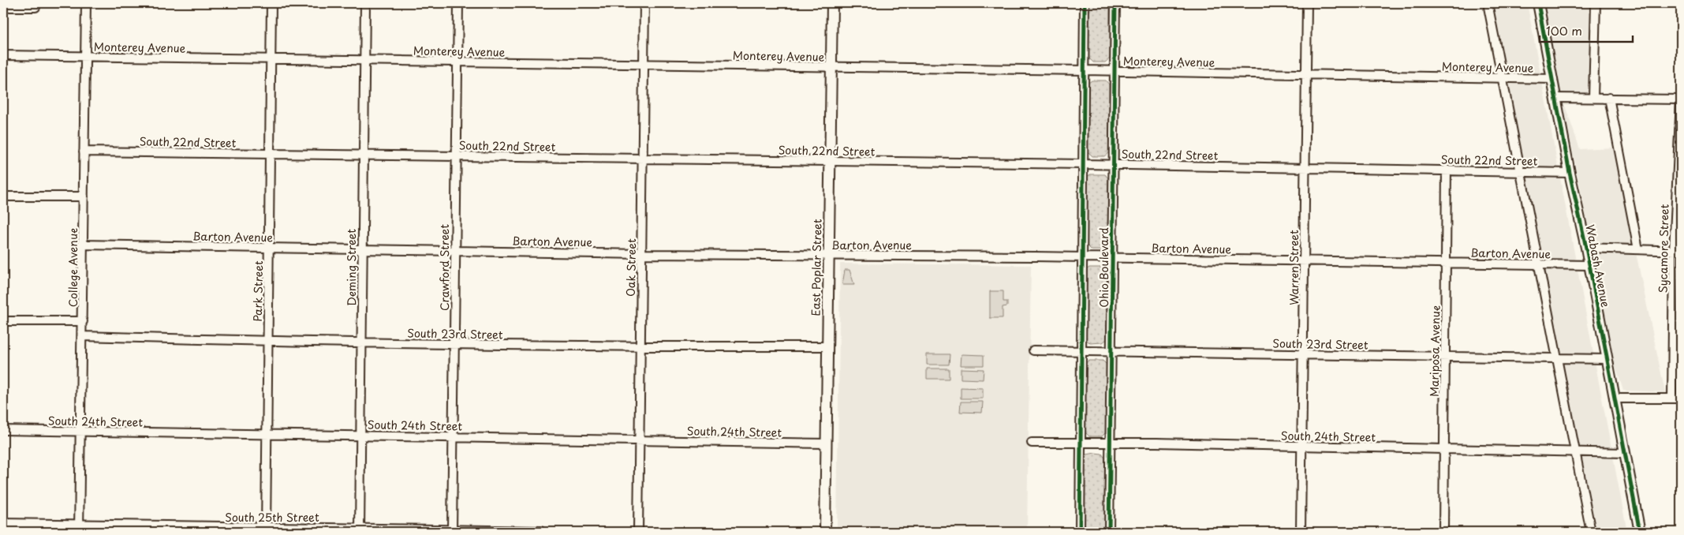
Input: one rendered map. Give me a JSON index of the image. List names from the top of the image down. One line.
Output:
{"streets":{"main road":["Wabash Avenue","East Poplar Street","South 25th Street"],"street":["Monterey Avenue","South 22nd Street","Barton Avenue","Sycamore Street","College Avenue","Deming Street","Crawford Street","Oak Street","Ohio Boulevard","Warren Street","Park Street","South 23rd Street","Mariposa Avenue","South 24th Street"]},"crossings":[["Monterey Avenue","Wabash Avenue"],["Monterey Avenue","College Avenue"],["Monterey Avenue","Deming Street"],["Monterey Avenue","Crawford Street"],["Monterey Avenue","Oak Street"],["Monterey Avenue","East Poplar Street"],["Monterey Avenue","Ohio Boulevard"],["Monterey Avenue","Warren Street"],["Monterey Avenue","Park Street"],["South 22nd Street","Wabash Avenue"],["South 22nd Street","College Avenue"],["South 22nd Street","Deming Street"],["South 22nd Street","Crawford Street"],["South 22nd Street","Oak Street"],["South 22nd Street","East Poplar Street"],["South 22nd Street","Ohio Boulevard"],["South 22nd Street","Warren Street"],["South 22nd Street","Park Street"],["South 22nd Street","Mariposa Avenue"],["Barton Avenue","Wabash Avenue"],["Barton Avenue","College Avenue"],["Barton Avenue","Deming Street"],["Barton Avenue","Crawford Street"],["Barton Avenue","Oak Street"],["Barton Avenue","East Poplar Street"],["Barton Avenue","Ohio Boulevard"],["Barton Avenue","Warren Street"],["Barton Avenue","Park Street"],["Barton Avenue","Mariposa Avenue"],["Wabash Avenue","South 23rd Street"],["Wabash Avenue","South 24th Street"],["College Avenue","South 23rd Street"],["College Avenue","South 24th Street"],["College Avenue","South 25th Street"],["Deming Street","South 23rd Street"],["Deming Street","South 24th Street"],["Deming Street","South 25th Street"],["Crawford Street","South 23rd Street"],["Crawford Street","South 24th Street"],["Crawford Street","South 25th Street"],["Oak Street","South 23rd Street"],["Oak Street","South 24th Street"],["East Poplar Street","South 23rd Street"],["East Poplar Street","South 24th Street"],["Ohio Boulevard","South 23rd Street"],["Ohio Boulevard","South 24th Street"],["Warren Street","South 23rd Street"],["Warren Street","South 24th Street"],["Park Street","South 23rd Street"],["Park Street","South 24th Street"],["Park Street","South 25th Street"],["South 23rd Street","Mariposa Avenue"],["Mariposa Avenue","South 24th Street"]],"scale_bar":"100 m"}
